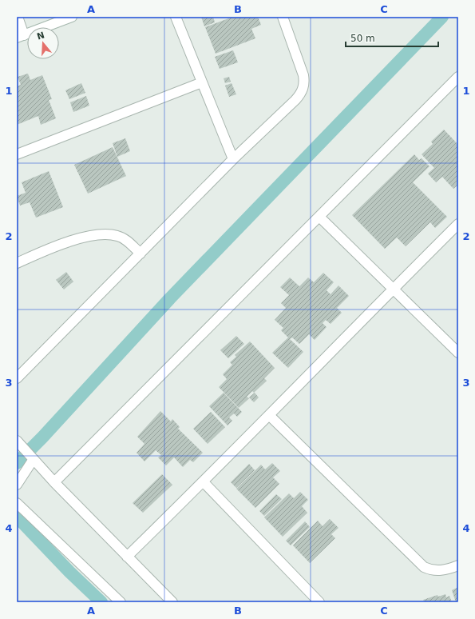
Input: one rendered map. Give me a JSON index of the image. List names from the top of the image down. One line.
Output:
{"scale_bar":"50 m","north":"top","grid":{"columns":["A","B","C"],"rows":["1","2","3","4"]}}
